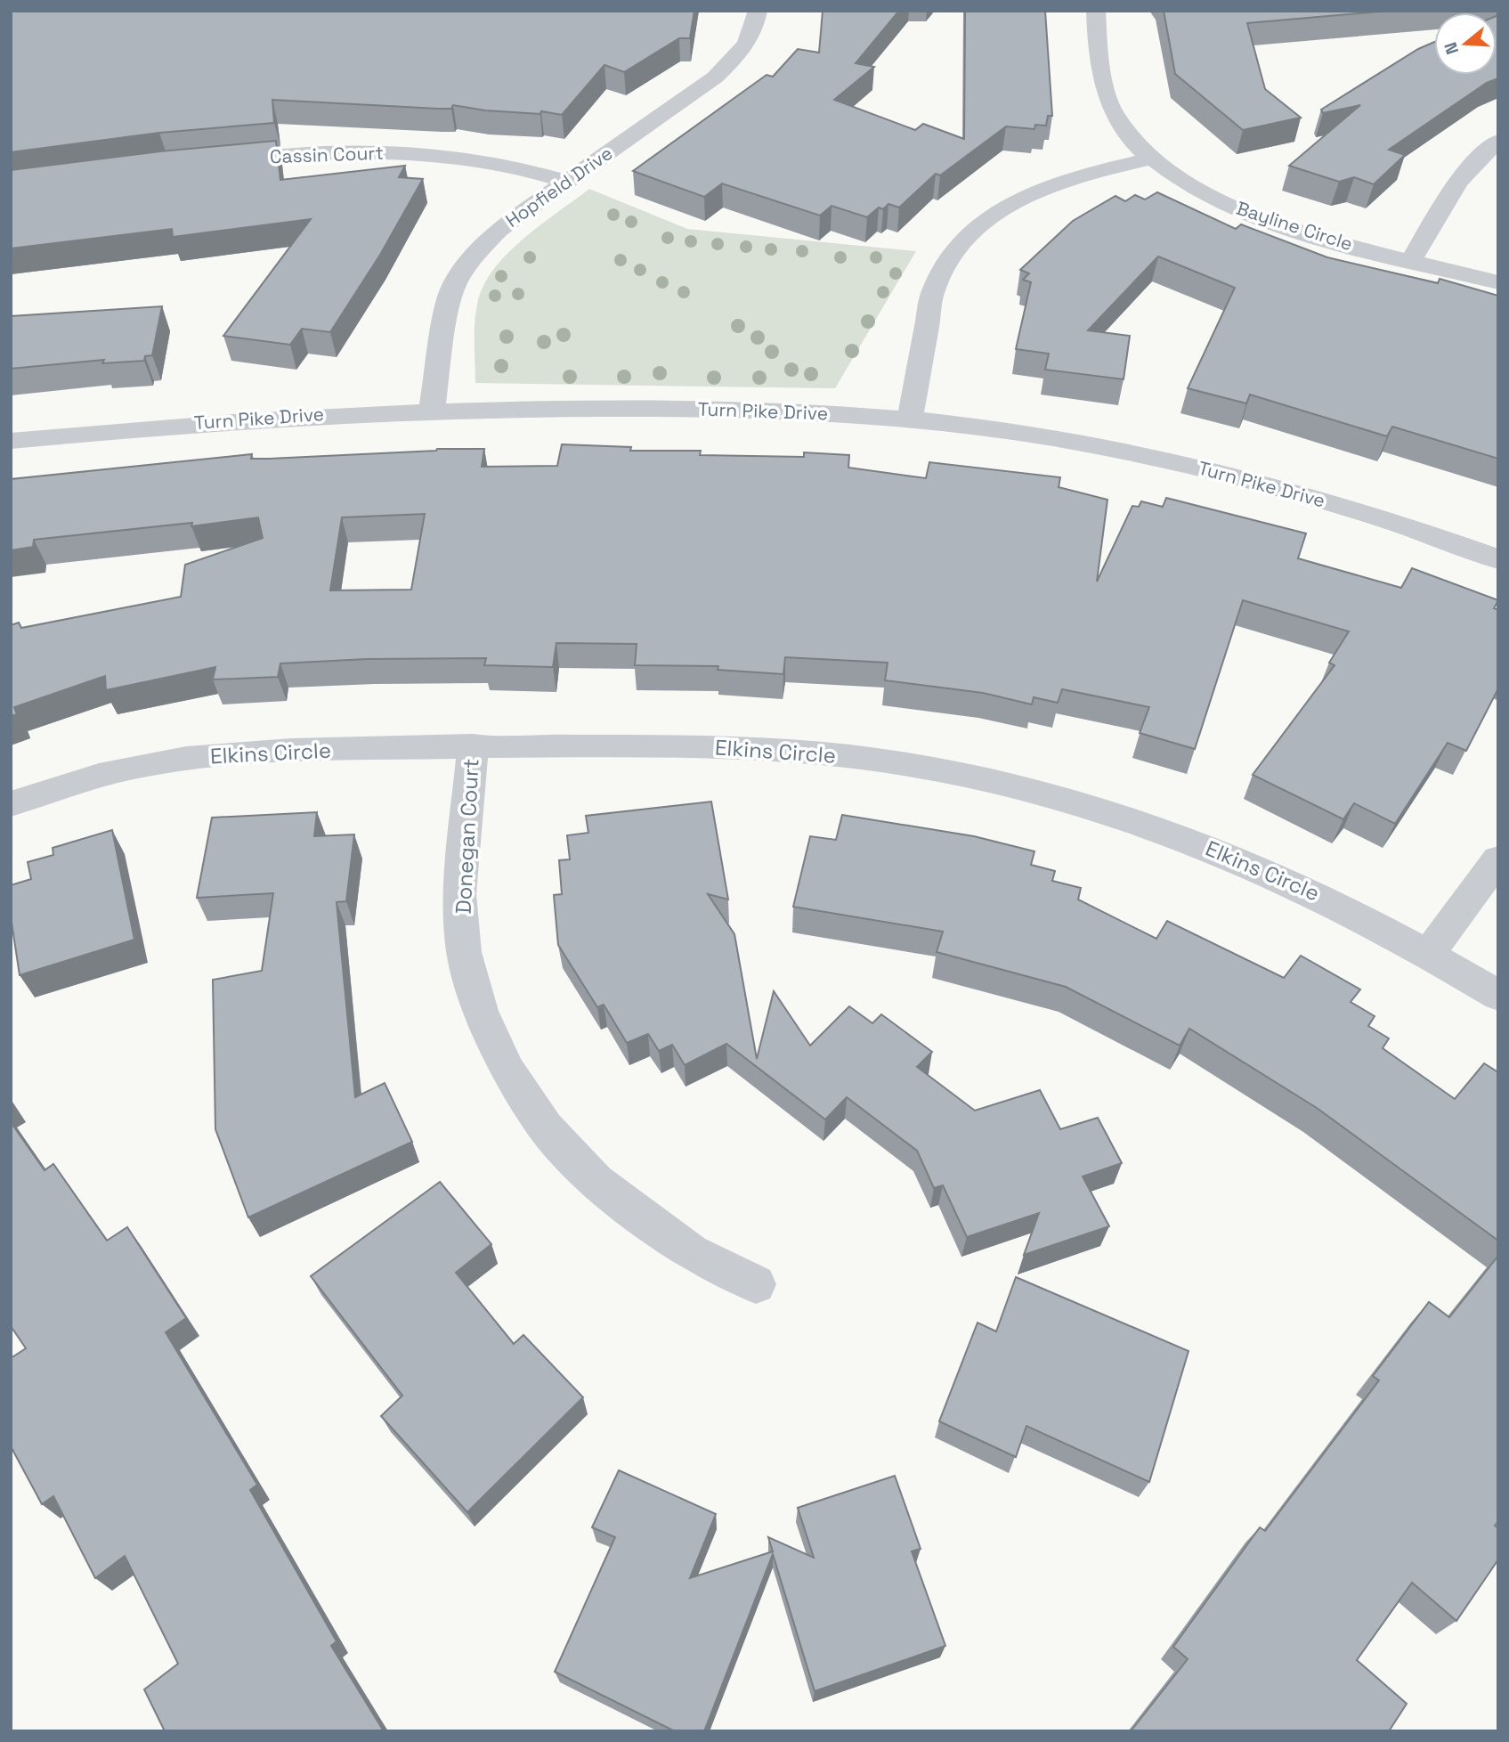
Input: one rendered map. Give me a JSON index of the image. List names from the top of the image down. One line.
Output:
{"streets":{"street":["Cassin Court","Hopfield Drive","Bayline Circle","Turn Pike Drive","Elkins Circle","Donegan Court"]},"crossings":[["Cassin Court","Hopfield Drive"],["Hopfield Drive","Turn Pike Drive"],["Elkins Circle","Donegan Court"]],"north":"left"}
